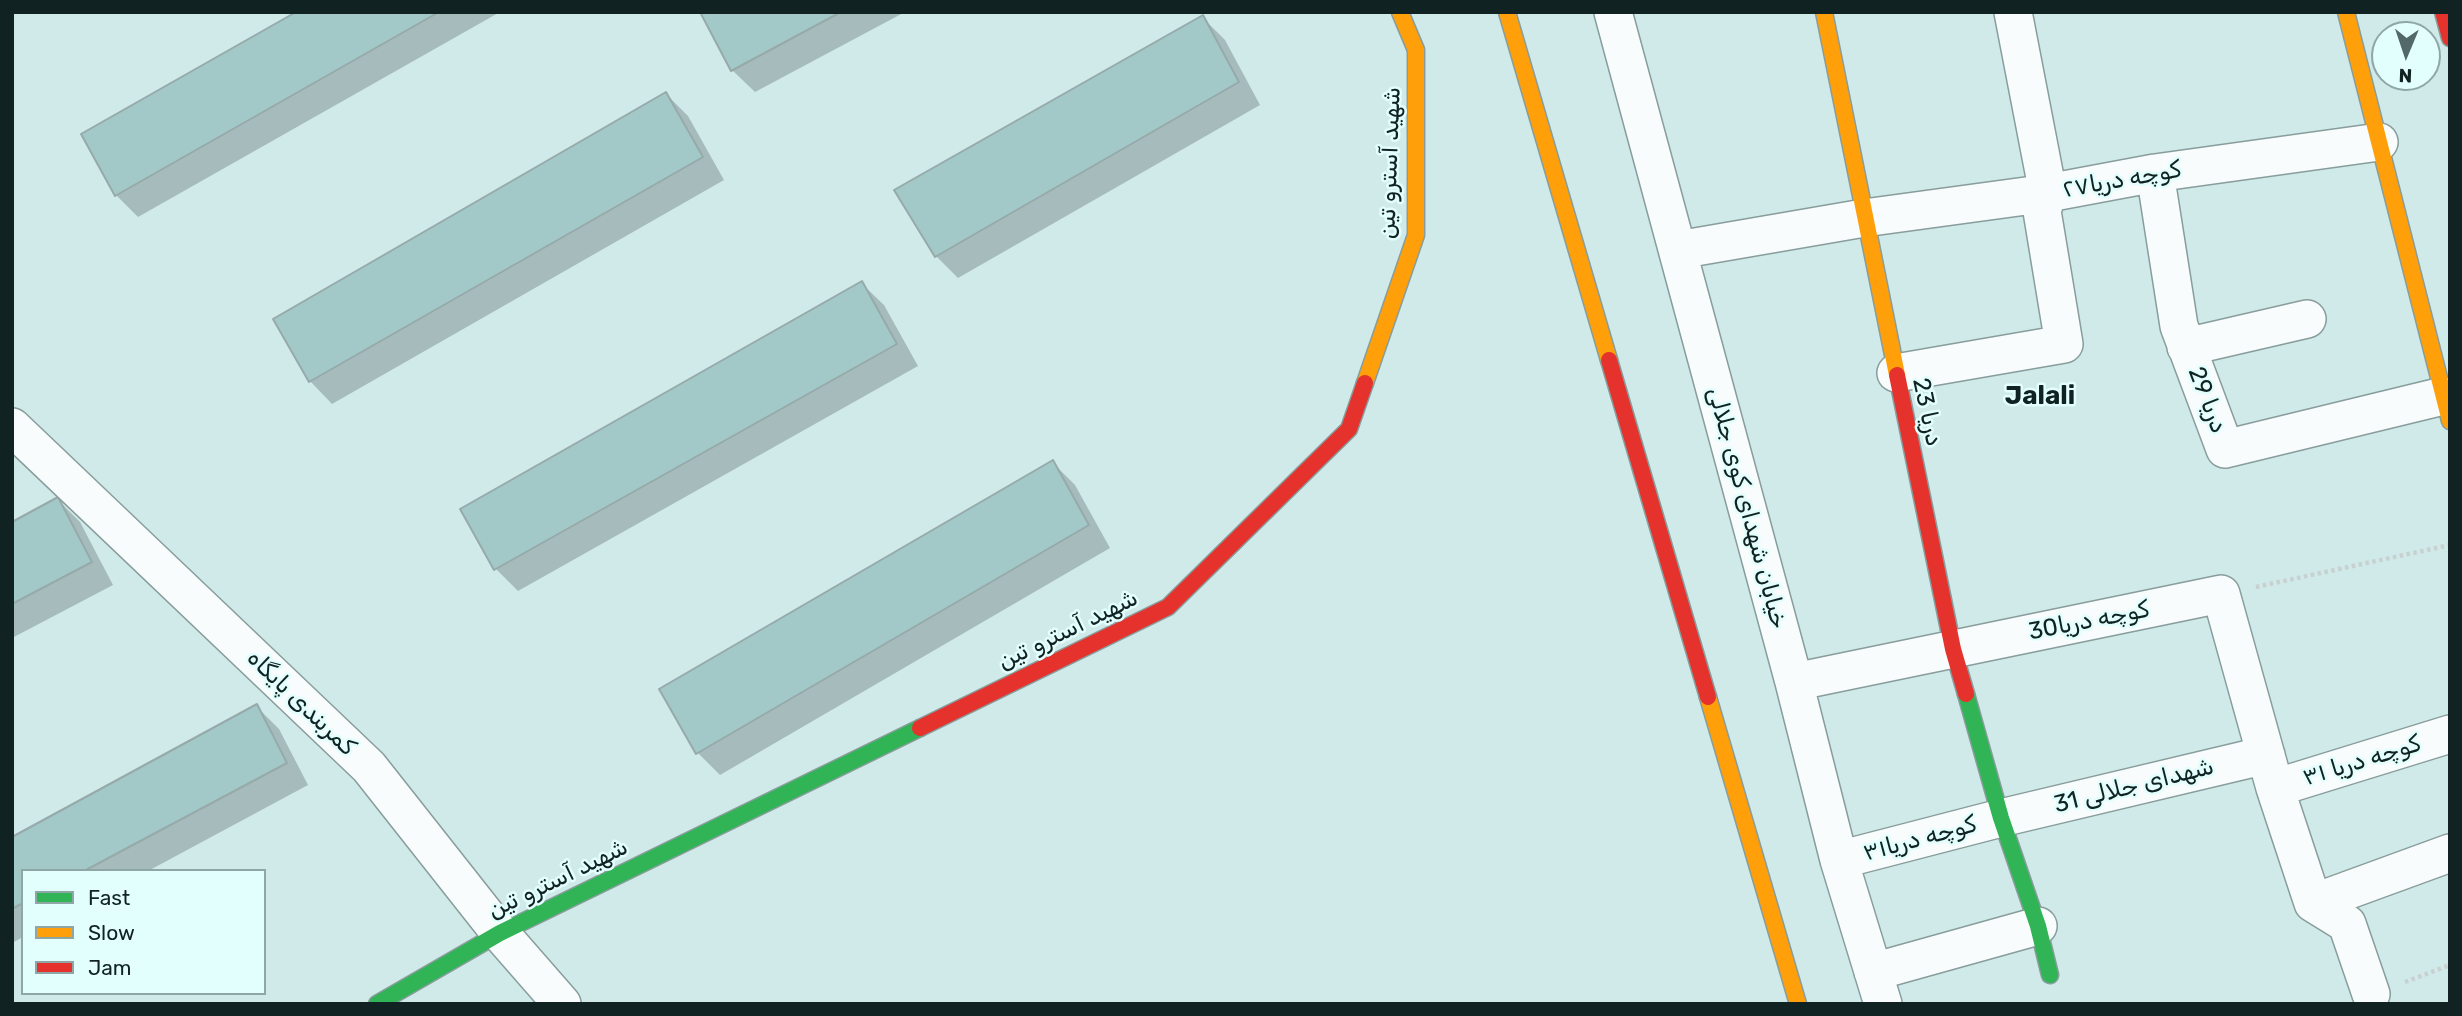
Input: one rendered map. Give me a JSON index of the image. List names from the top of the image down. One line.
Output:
{"streets":{"street":["شهید آسترو تین","کوچه دریا۲۷","دریا 29","دریا 23","خیابان شهدای کوی جلالی","کوچه دریا30","کمربندی پایگاه","کوچه دریا ۳۱","شهدای جلالی 31","کوچه دریا۳۱"]},"crossings":[["شهید آسترو تین","کمربندی پایگاه"],["کوچه دریا۲۷","دریا 29"],["کوچه دریا۲۷","دریا 23"],["کوچه دریا۲۷","خیابان شهدای کوی جلالی"],["دریا 23","کوچه دریا30"],["دریا 23","شهدای جلالی 31"],["دریا 23","کوچه دریا۳۱"],["خیابان شهدای کوی جلالی","کوچه دریا30"],["خیابان شهدای کوی جلالی","کوچه دریا۳۱"],["کوچه دریا ۳۱","شهدای جلالی 31"],["شهدای جلالی 31","کوچه دریا۳۱"]],"districts":["Jalali"],"legend":["Fast","Slow","Jam"],"north":"bottom"}
